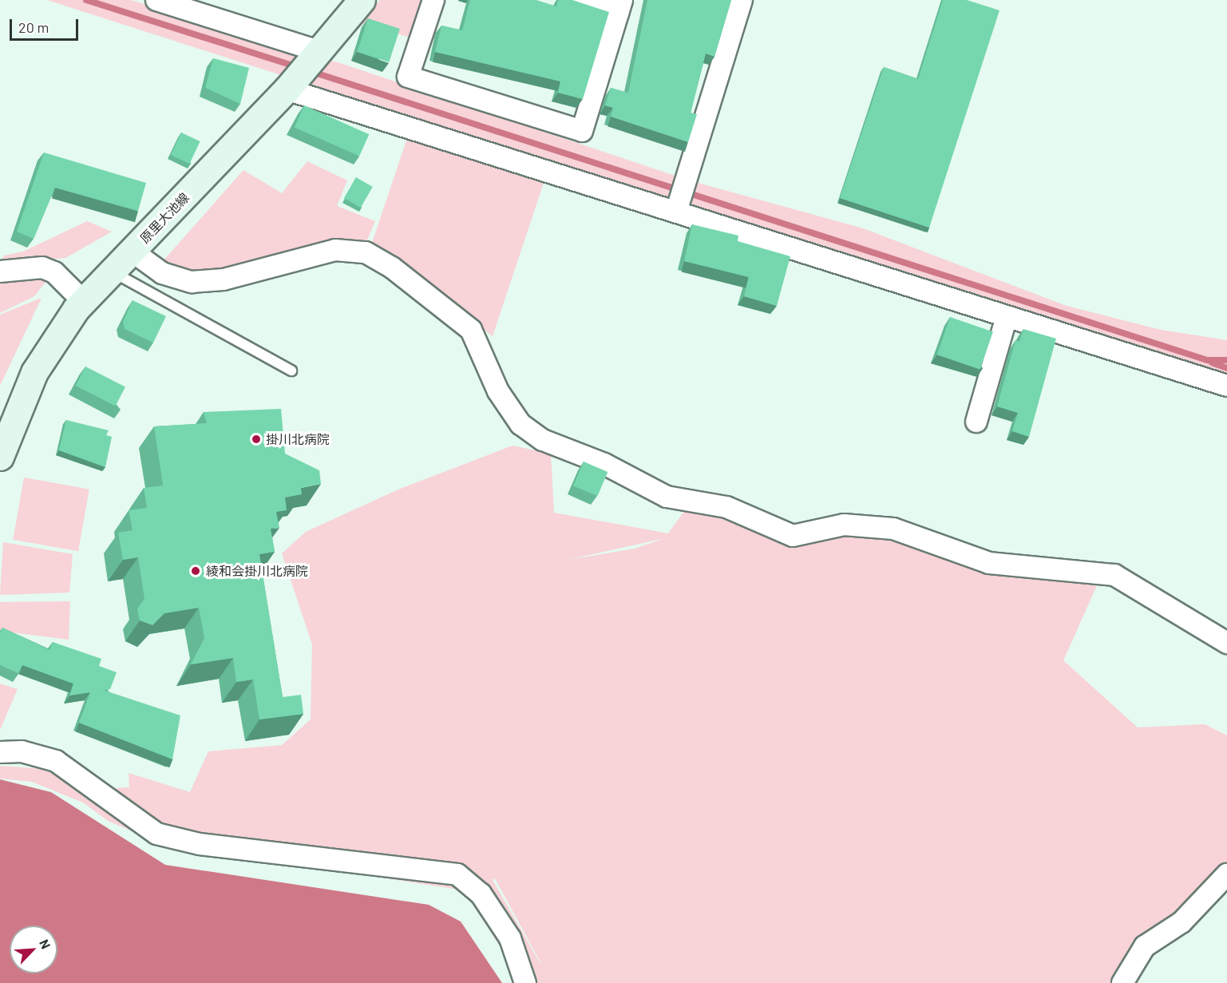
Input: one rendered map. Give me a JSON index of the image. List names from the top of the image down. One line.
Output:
{"streets":{"main road":["原里大池線"]},"places":["掛川北病院","綾和会掛川北病院"],"scale_bar":"20 m","north":"top right"}
